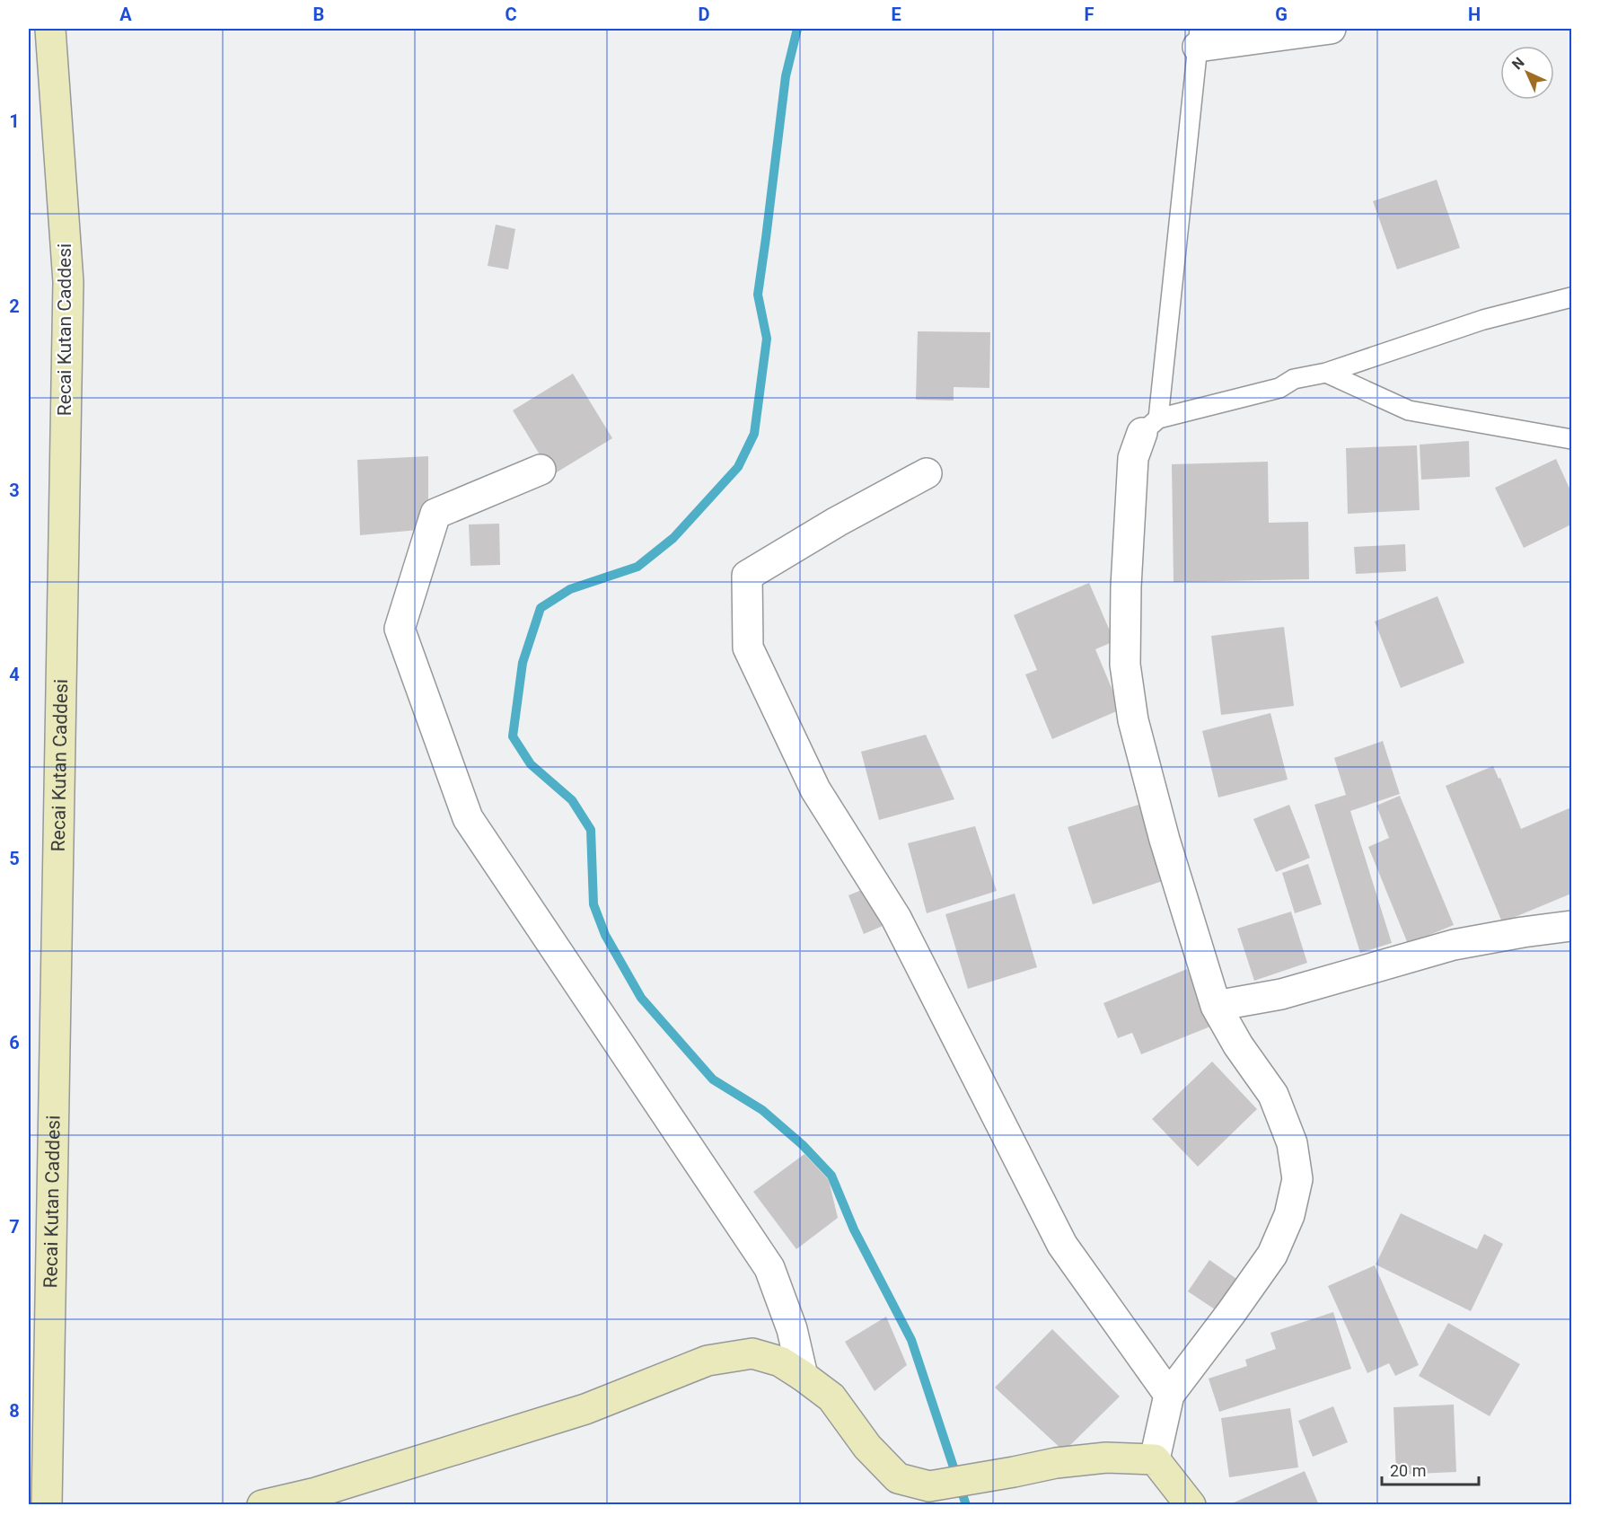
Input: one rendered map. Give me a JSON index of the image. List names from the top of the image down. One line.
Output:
{"streets":{"main road":["Recai Kutan Caddesi"]},"scale_bar":"20 m","north":"top left","grid":{"columns":["A","B","C","D","E","F","G","H"],"rows":["1","2","3","4","5","6","7","8"]}}
